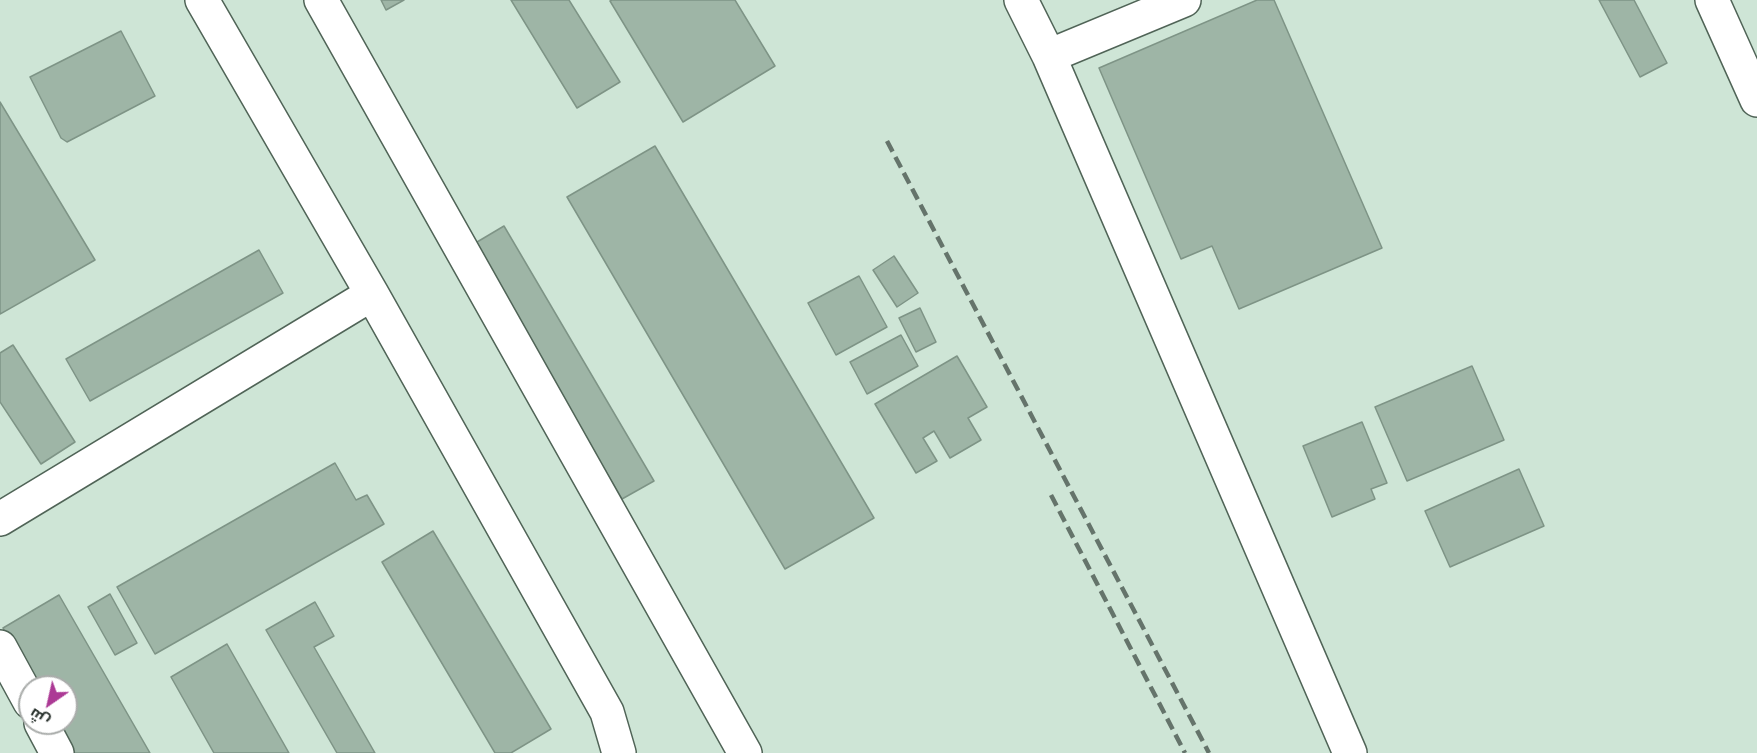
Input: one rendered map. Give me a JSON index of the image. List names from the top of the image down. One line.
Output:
{"north":"bottom left"}
